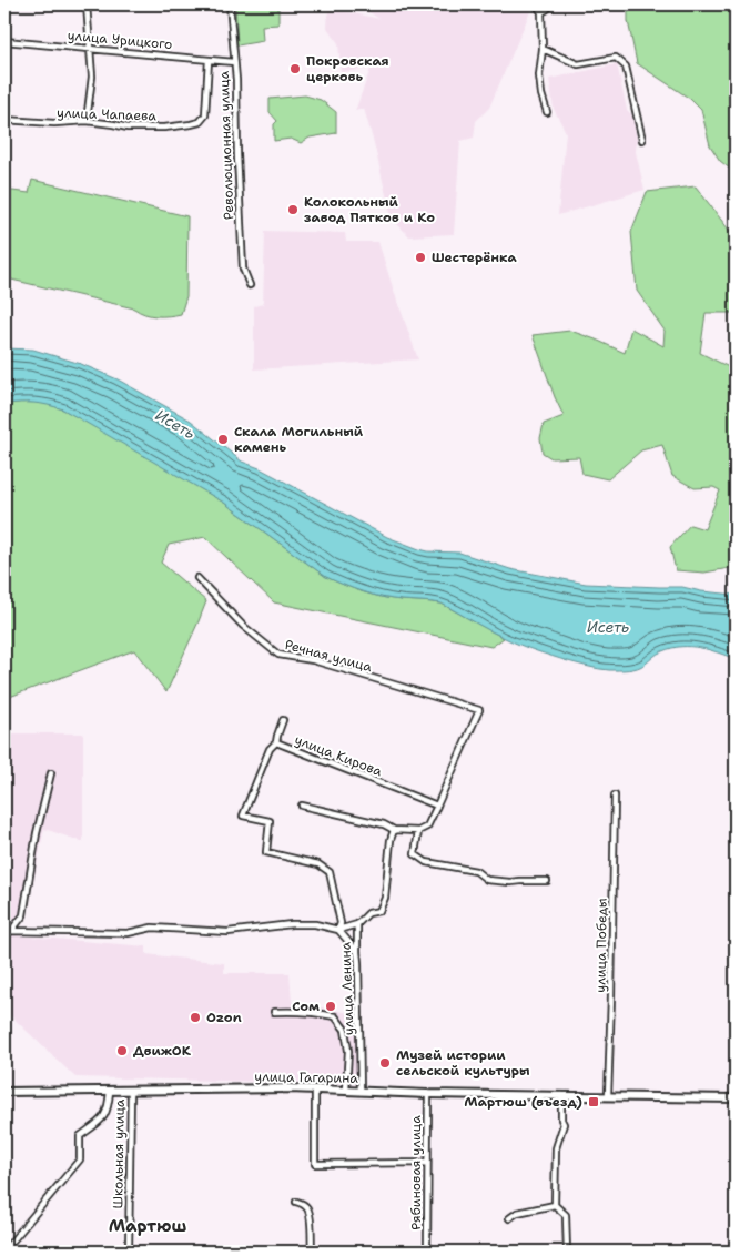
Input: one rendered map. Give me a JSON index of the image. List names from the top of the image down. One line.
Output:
{"streets":{"main road":["улица Гагарина"],"street":["улица Урицкого","улица Чапаева","Революционная улица","Речная улица","улица Кирова","улица Победы","улица Ленина","Школьная улица","Рябиновая улица"]},"crossings":[["улица Урицкого","улица Чапаева"],["улица Урицкого","Революционная улица"],["Речная улица","улица Кирова"],["улица Победы","улица Гагарина"],["улица Ленина","улица Гагарина"],["улица Гагарина","Школьная улица"],["улица Гагарина","Рябиновая улица"]],"districts":["Мартюш"],"water":["Исеть"],"places":{"other":["Покровская церковь","Колокольный завод Пятков и Ко","Шестерёнка","Скала Могильный камень","Сом","Ozon","ДвижОК","Музей истории сельской культуры"],"transit":["Мартюш (въезд)"]}}
